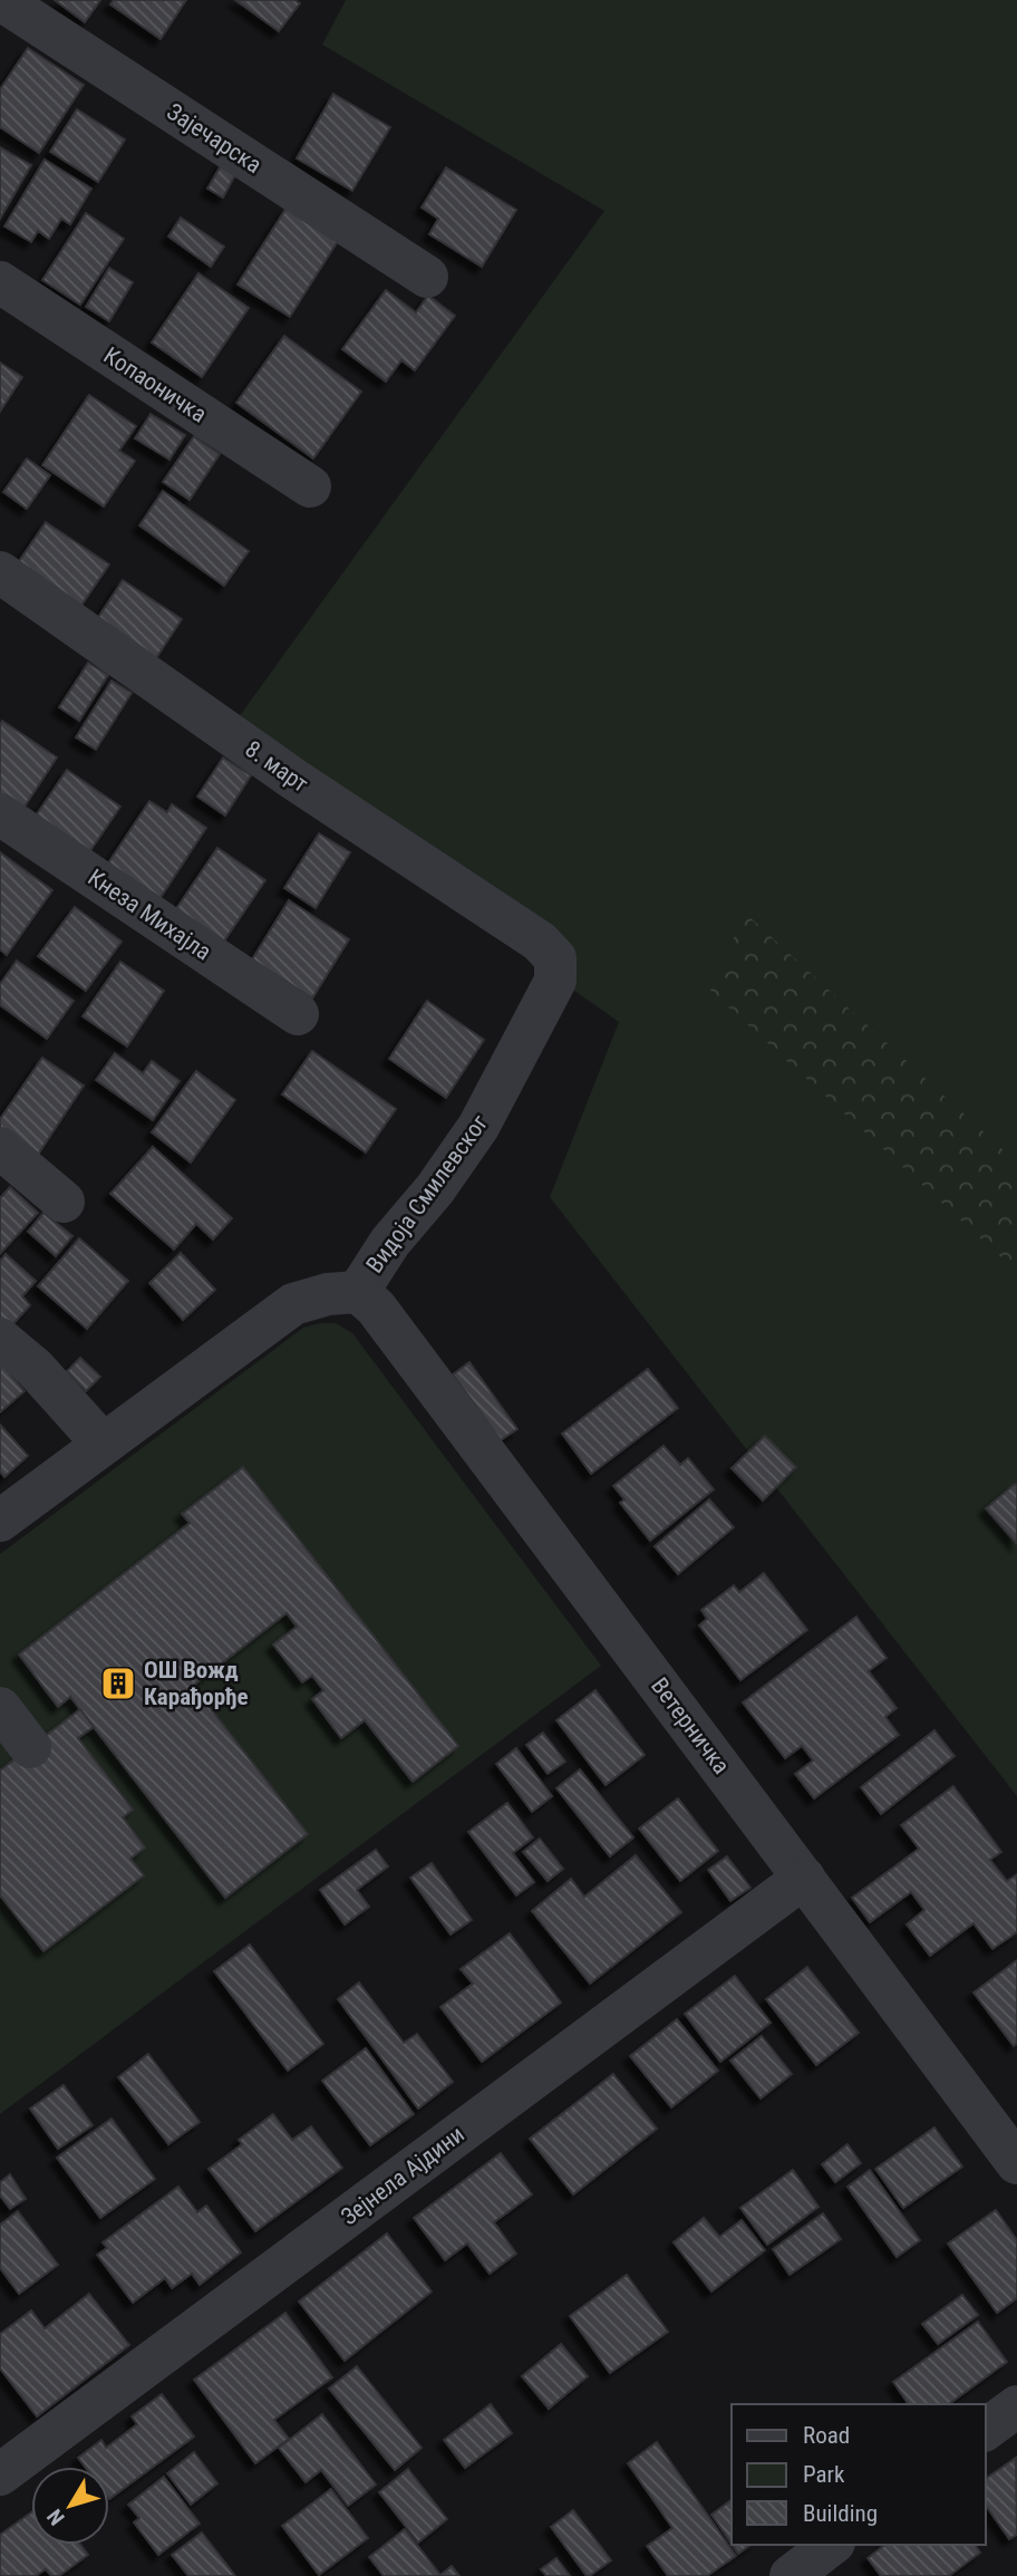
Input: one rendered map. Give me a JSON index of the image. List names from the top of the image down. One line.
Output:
{"streets":{"street":["Зајечарска","Копаоничка","8. март","Кнеза Михајла","Видоја Смилевског","Ветерничка","Зејнела Ајдини"]},"crossings":[["8. март","Видоја Смилевског"],["Видоја Смилевског","Ветерничка"],["Ветерничка","Зејнела Ајдини"]],"places":{"building":["ОШ Вожд Карађорђе"]},"legend":["Road","Park","Building"],"north":"bottom left"}
